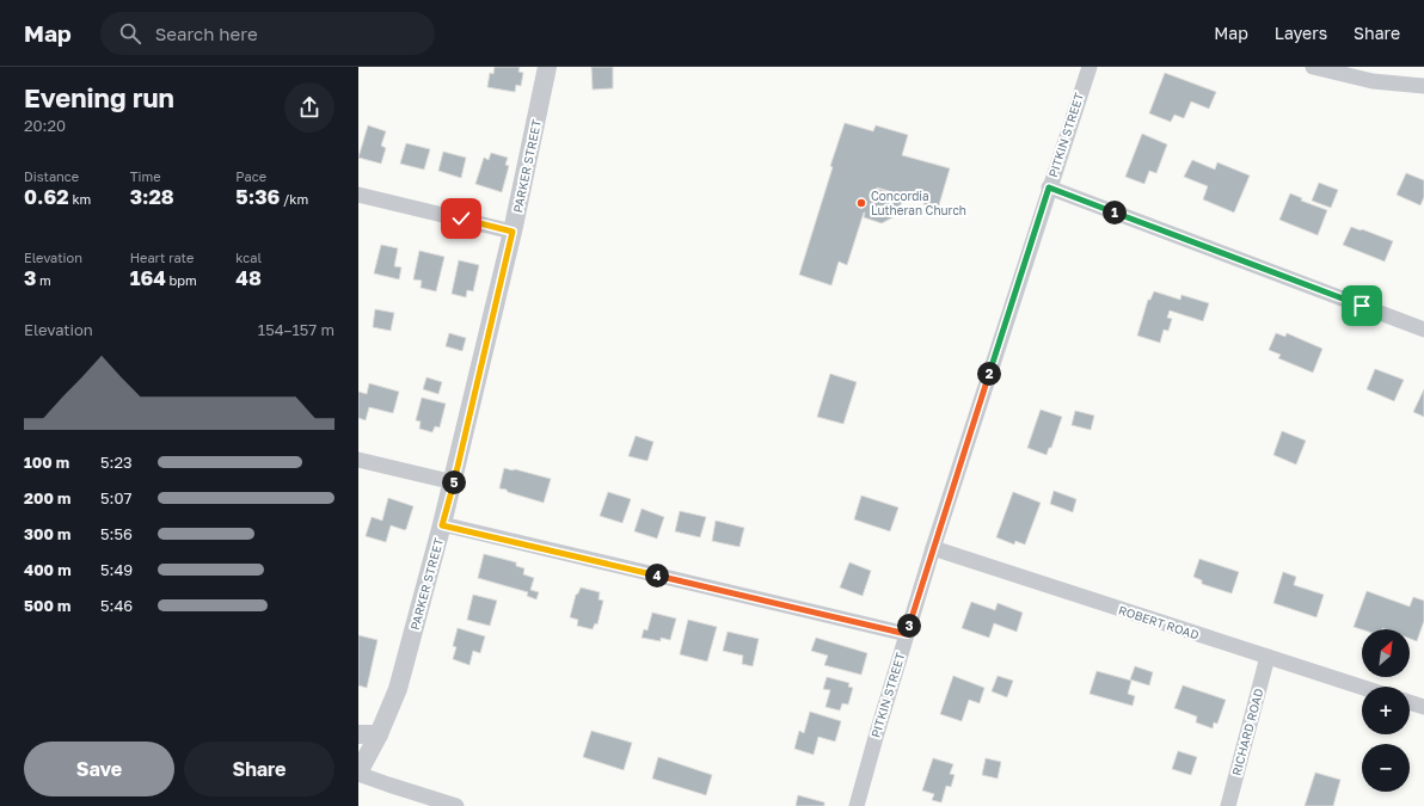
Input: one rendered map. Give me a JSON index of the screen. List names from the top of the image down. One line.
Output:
{"streets":{"street":["PITKIN STREET","PARKER STREET","ROBERT ROAD","RICHARD ROAD"]},"crossings":[["PITKIN STREET","ROBERT ROAD"],["ROBERT ROAD","RICHARD ROAD"]],"places":["Concordia Lutheran Church"],"north":"top right","page":{"header":"Map","search":"Search here","nav":["Map","Layers","Share"],"heading":["Evening run","20:20"],"stats":[["Distance","0.62 km"],["Time","3:28"],["Pace","5:36 /km"],["Elevation","3 m"],["Heart rate","164 bpm"],["kcal","48"]],"pins":["1","2","5","4","3"],"chart":["Elevation","154–157 m"],"list":[{"name":"100 m","note":"5:23"},{"name":"200 m","note":"5:07"},{"name":"300 m","note":"5:56"},{"name":"400 m","note":"5:49"},{"name":"500 m","note":"5:46"}],"map_buttons":["+","−"],"buttons":["Save","Share"]}}
